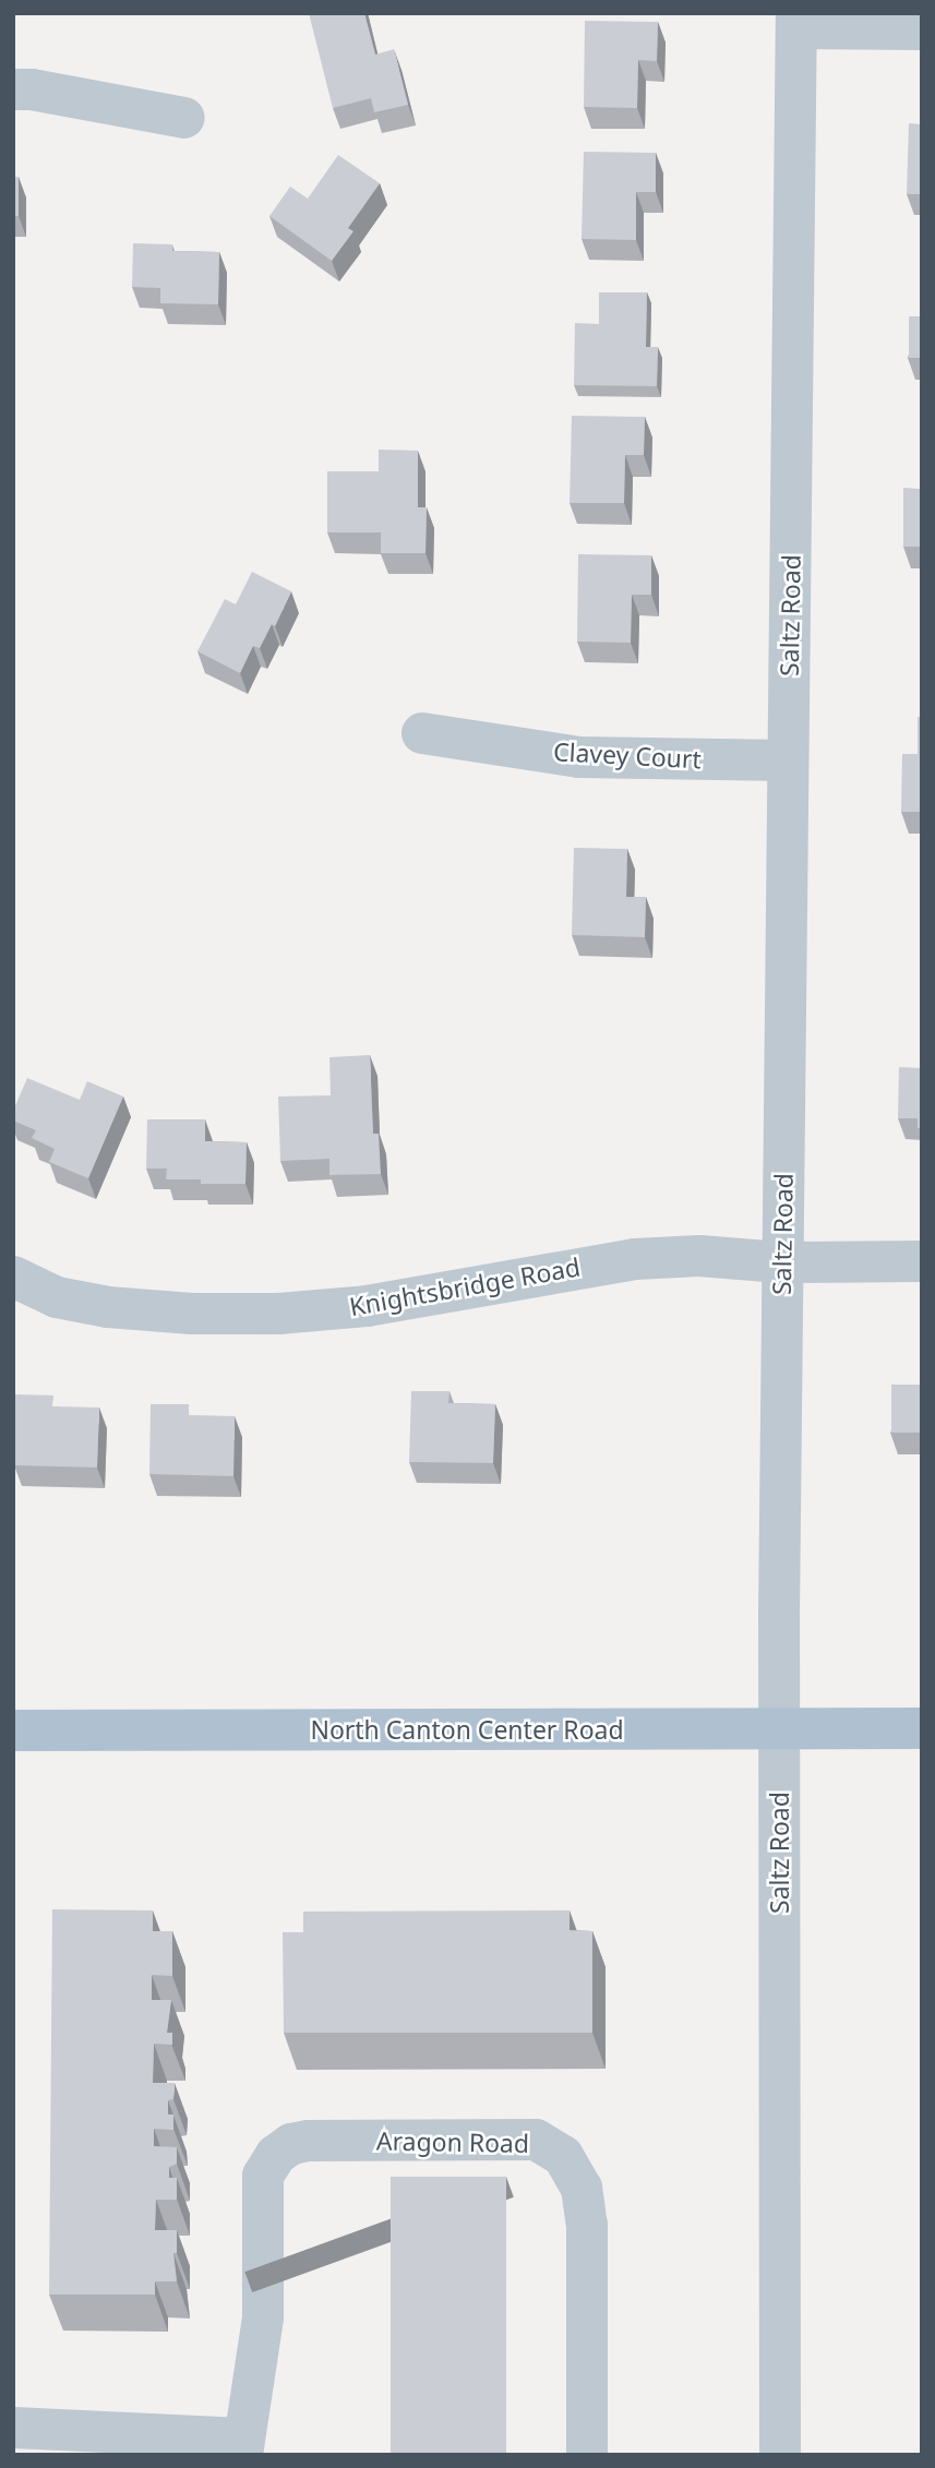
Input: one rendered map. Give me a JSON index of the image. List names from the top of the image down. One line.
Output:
{"streets":{"main road":["North Canton Center Road"],"street":["Saltz Road","Clavey Court","Knightsbridge Road","Aragon Road"]},"crossings":[["Saltz Road","Clavey Court"],["Saltz Road","Knightsbridge Road"],["Saltz Road","North Canton Center Road"]]}
